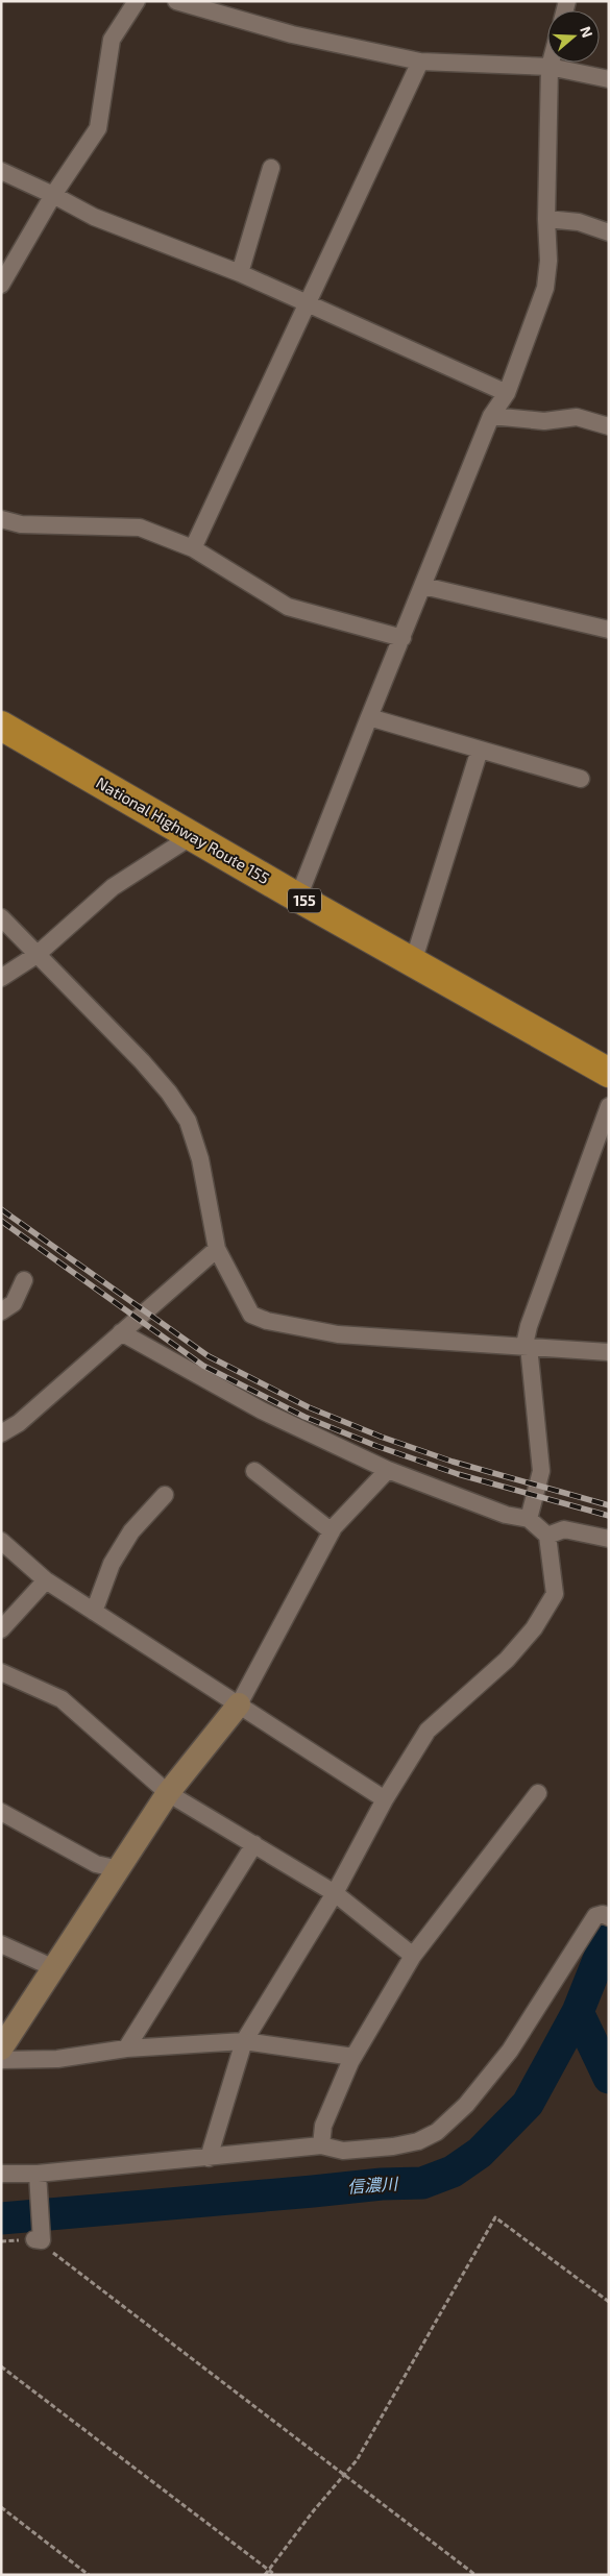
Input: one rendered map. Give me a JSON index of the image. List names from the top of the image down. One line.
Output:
{"streets":{"highway":["National Highway Route 155","155"]},"water":["信濃川"],"north":"right"}
